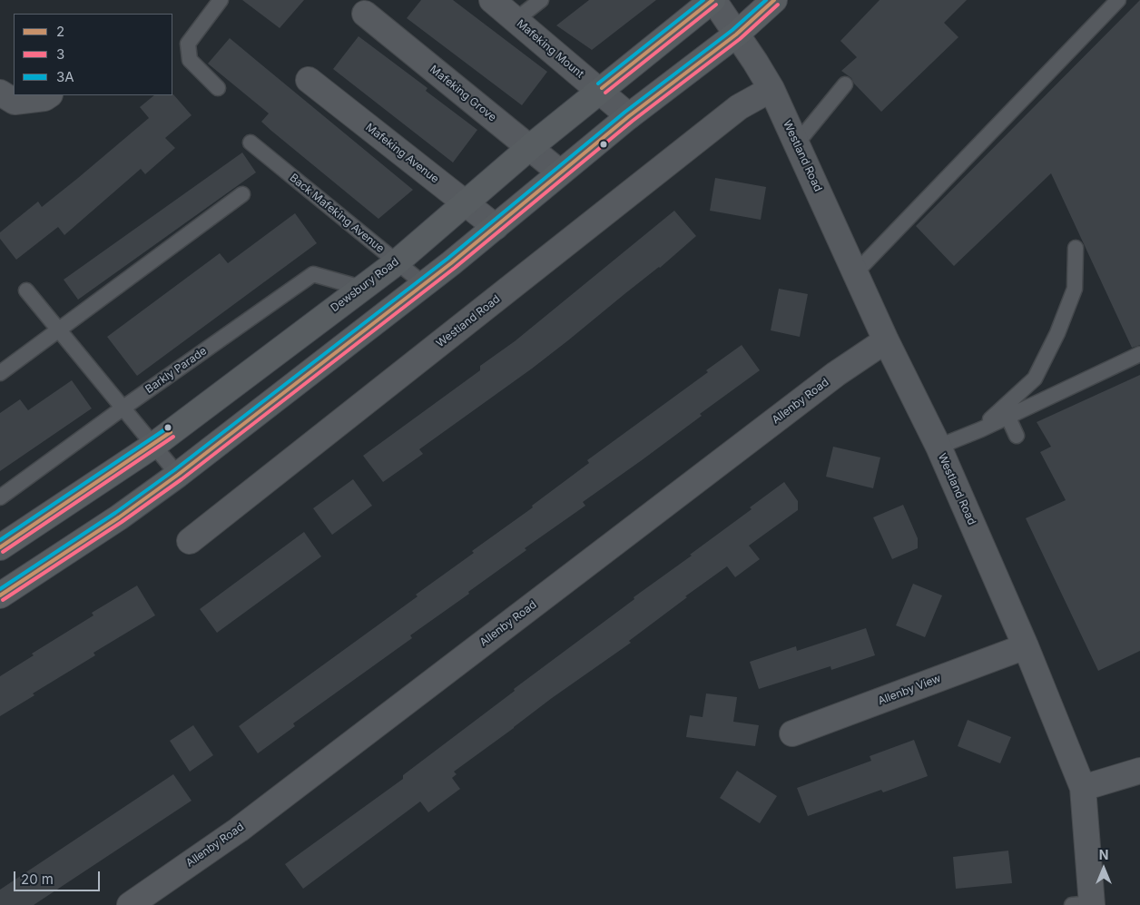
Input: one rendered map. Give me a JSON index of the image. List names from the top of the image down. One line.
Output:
{"streets":{"main road":["Dewsbury Road"],"street":["Mafeking Mount","Mafeking Grove","Mafeking Avenue","Westland Road","Allenby Road","Allenby View"],"lane":["Back Mafeking Avenue","Barkly Parade"]},"crossings":[["Mafeking Mount","Dewsbury Road"],["Mafeking Grove","Dewsbury Road"],["Mafeking Avenue","Dewsbury Road"],["Westland Road","Dewsbury Road"],["Westland Road","Allenby Road"],["Westland Road","Allenby View"],["Back Mafeking Avenue","Dewsbury Road"],["Dewsbury Road","Barkly Parade"]],"lines":["transit line 2","transit line 3A","transit line 3"],"legend":["2","3","3A"],"scale_bar":"20 m","north":"top"}
